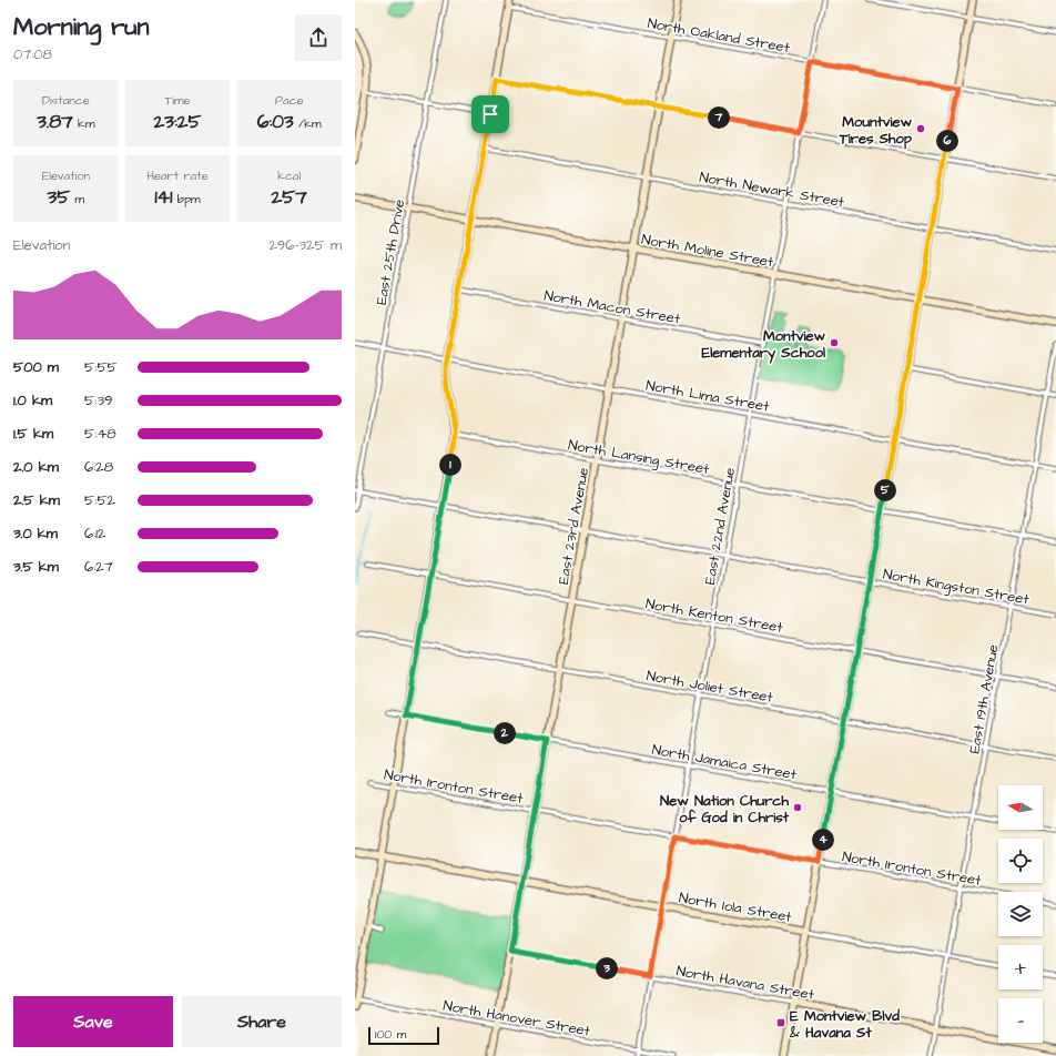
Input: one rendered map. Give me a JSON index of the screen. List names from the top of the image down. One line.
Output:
{"streets":{"street":["North Oakland Street","North Newark Street","North Moline Street","East 25th Drive","North Macon Street","North Lima Street","North Lansing Street","East 23rd Avenue","East 22nd Avenue","North Kingston Street","North Kenton Street","North Joliet Street","East 19th Avenue","North Jamaica Street","North Ironton Street","North Iola Street","North Havana Street","North Hanover Street"]},"crossings":[["North Oakland Street","East 23rd Avenue"],["North Oakland Street","East 22nd Avenue"],["North Newark Street","East 23rd Avenue"],["North Newark Street","East 22nd Avenue"],["North Moline Street","East 25th Drive"],["North Moline Street","East 23rd Avenue"],["North Moline Street","East 22nd Avenue"],["East 25th Drive","North Lima Street"],["East 25th Drive","North Kingston Street"],["North Macon Street","East 23rd Avenue"],["North Macon Street","East 22nd Avenue"],["North Lima Street","East 23rd Avenue"],["North Lima Street","East 22nd Avenue"],["North Lima Street","East 19th Avenue"],["North Lansing Street","East 23rd Avenue"],["North Lansing Street","East 22nd Avenue"],["North Lansing Street","East 19th Avenue"],["East 23rd Avenue","North Kingston Street"],["East 23rd Avenue","North Kenton Street"],["East 23rd Avenue","North Joliet Street"],["East 23rd Avenue","North Jamaica Street"],["East 23rd Avenue","North Ironton Street"],["East 23rd Avenue","North Iola Street"],["East 23rd Avenue","North Havana Street"],["East 23rd Avenue","North Hanover Street"],["East 22nd Avenue","North Kingston Street"],["East 22nd Avenue","North Kenton Street"],["East 22nd Avenue","North Joliet Street"],["East 22nd Avenue","North Jamaica Street"],["East 22nd Avenue","North Ironton Street"],["East 22nd Avenue","North Iola Street"],["East 22nd Avenue","North Havana Street"],["East 22nd Avenue","North Hanover Street"],["North Kingston Street","East 19th Avenue"],["North Kenton Street","East 19th Avenue"],["North Joliet Street","East 19th Avenue"],["East 19th Avenue","North Jamaica Street"],["East 19th Avenue","North Ironton Street"],["East 19th Avenue","North Iola Street"],["East 19th Avenue","North Havana Street"]],"places":{"other":["Mountview Tires Shop","Montview Elementary School","New Nation Church of God in Christ"],"transit":["E Montview Blvd & Havana St"]},"scale_bar":"100 m","north":"left","page":{"heading":["Morning run","07:08"],"stats":[["Distance","3.87 km"],["Time","23:25"],["Pace","6:03 /km"],["Elevation","35 m"],["Heart rate","141 bpm"],["kcal","257"]],"pins":["7","6","1","5","2","4","3"],"chart":["Elevation","296–325 m"],"list":[{"name":"500 m","note":"5:55"},{"name":"1.0 km","note":"5:39"},{"name":"1.5 km","note":"5:48"},{"name":"2.0 km","note":"6:28"},{"name":"2.5 km","note":"5:52"},{"name":"3.0 km","note":"6:12"},{"name":"3.5 km","note":"6:27"}],"map_buttons":["+","−"],"buttons":["Save","Share"],"scale":"100 m"}}
